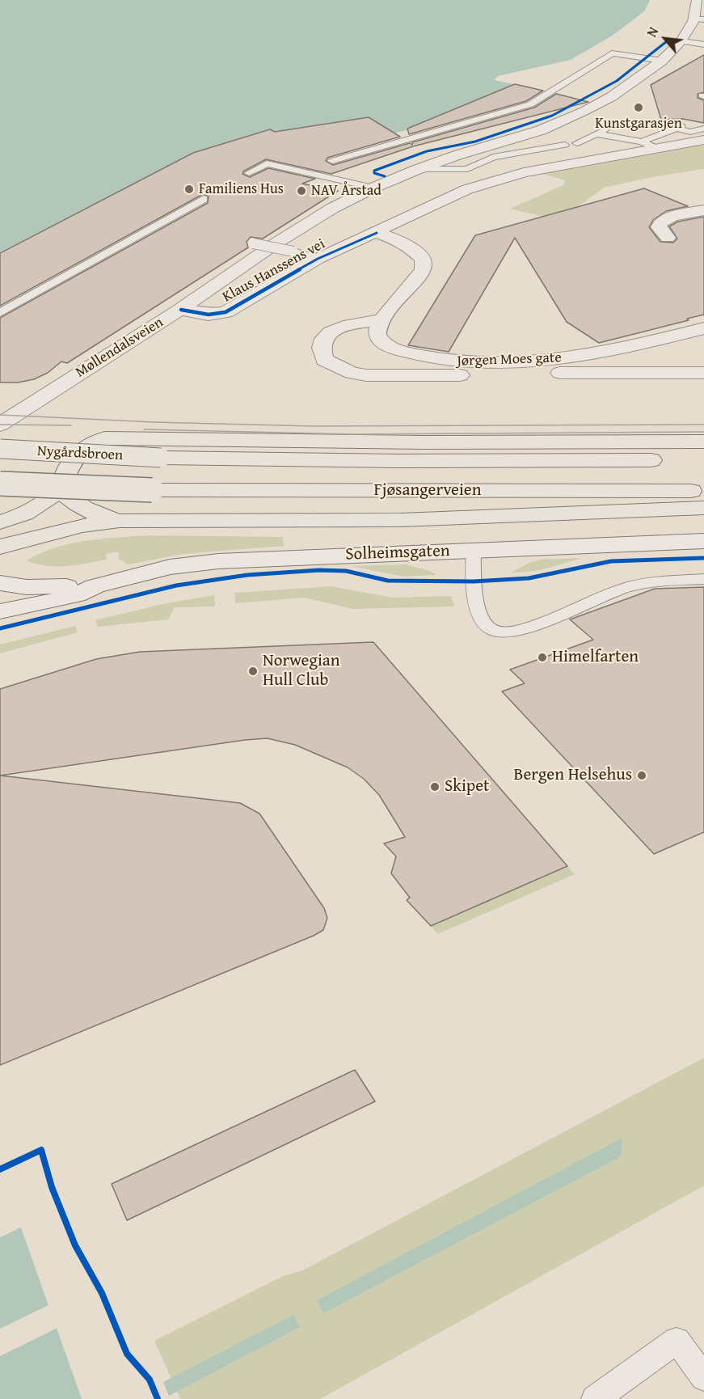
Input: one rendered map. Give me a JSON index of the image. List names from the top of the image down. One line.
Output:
{"streets":{"highway":["Nygårdsbroen","Fjøsangerveien"],"street":["Klaus Hanssens vei","Møllendalsveien","Jørgen Moes gate","Solheimsgaten"]},"crossings":[["Klaus Hanssens vei","Møllendalsveien"],["Nygårdsbroen","Fjøsangerveien"]],"places":["Kunstgarasjen","Familiens Hus","NAV Årstad","Himelfarten","Norwegian Hull Club","Bergen Helsehus","Skipet"],"north":"top left"}
